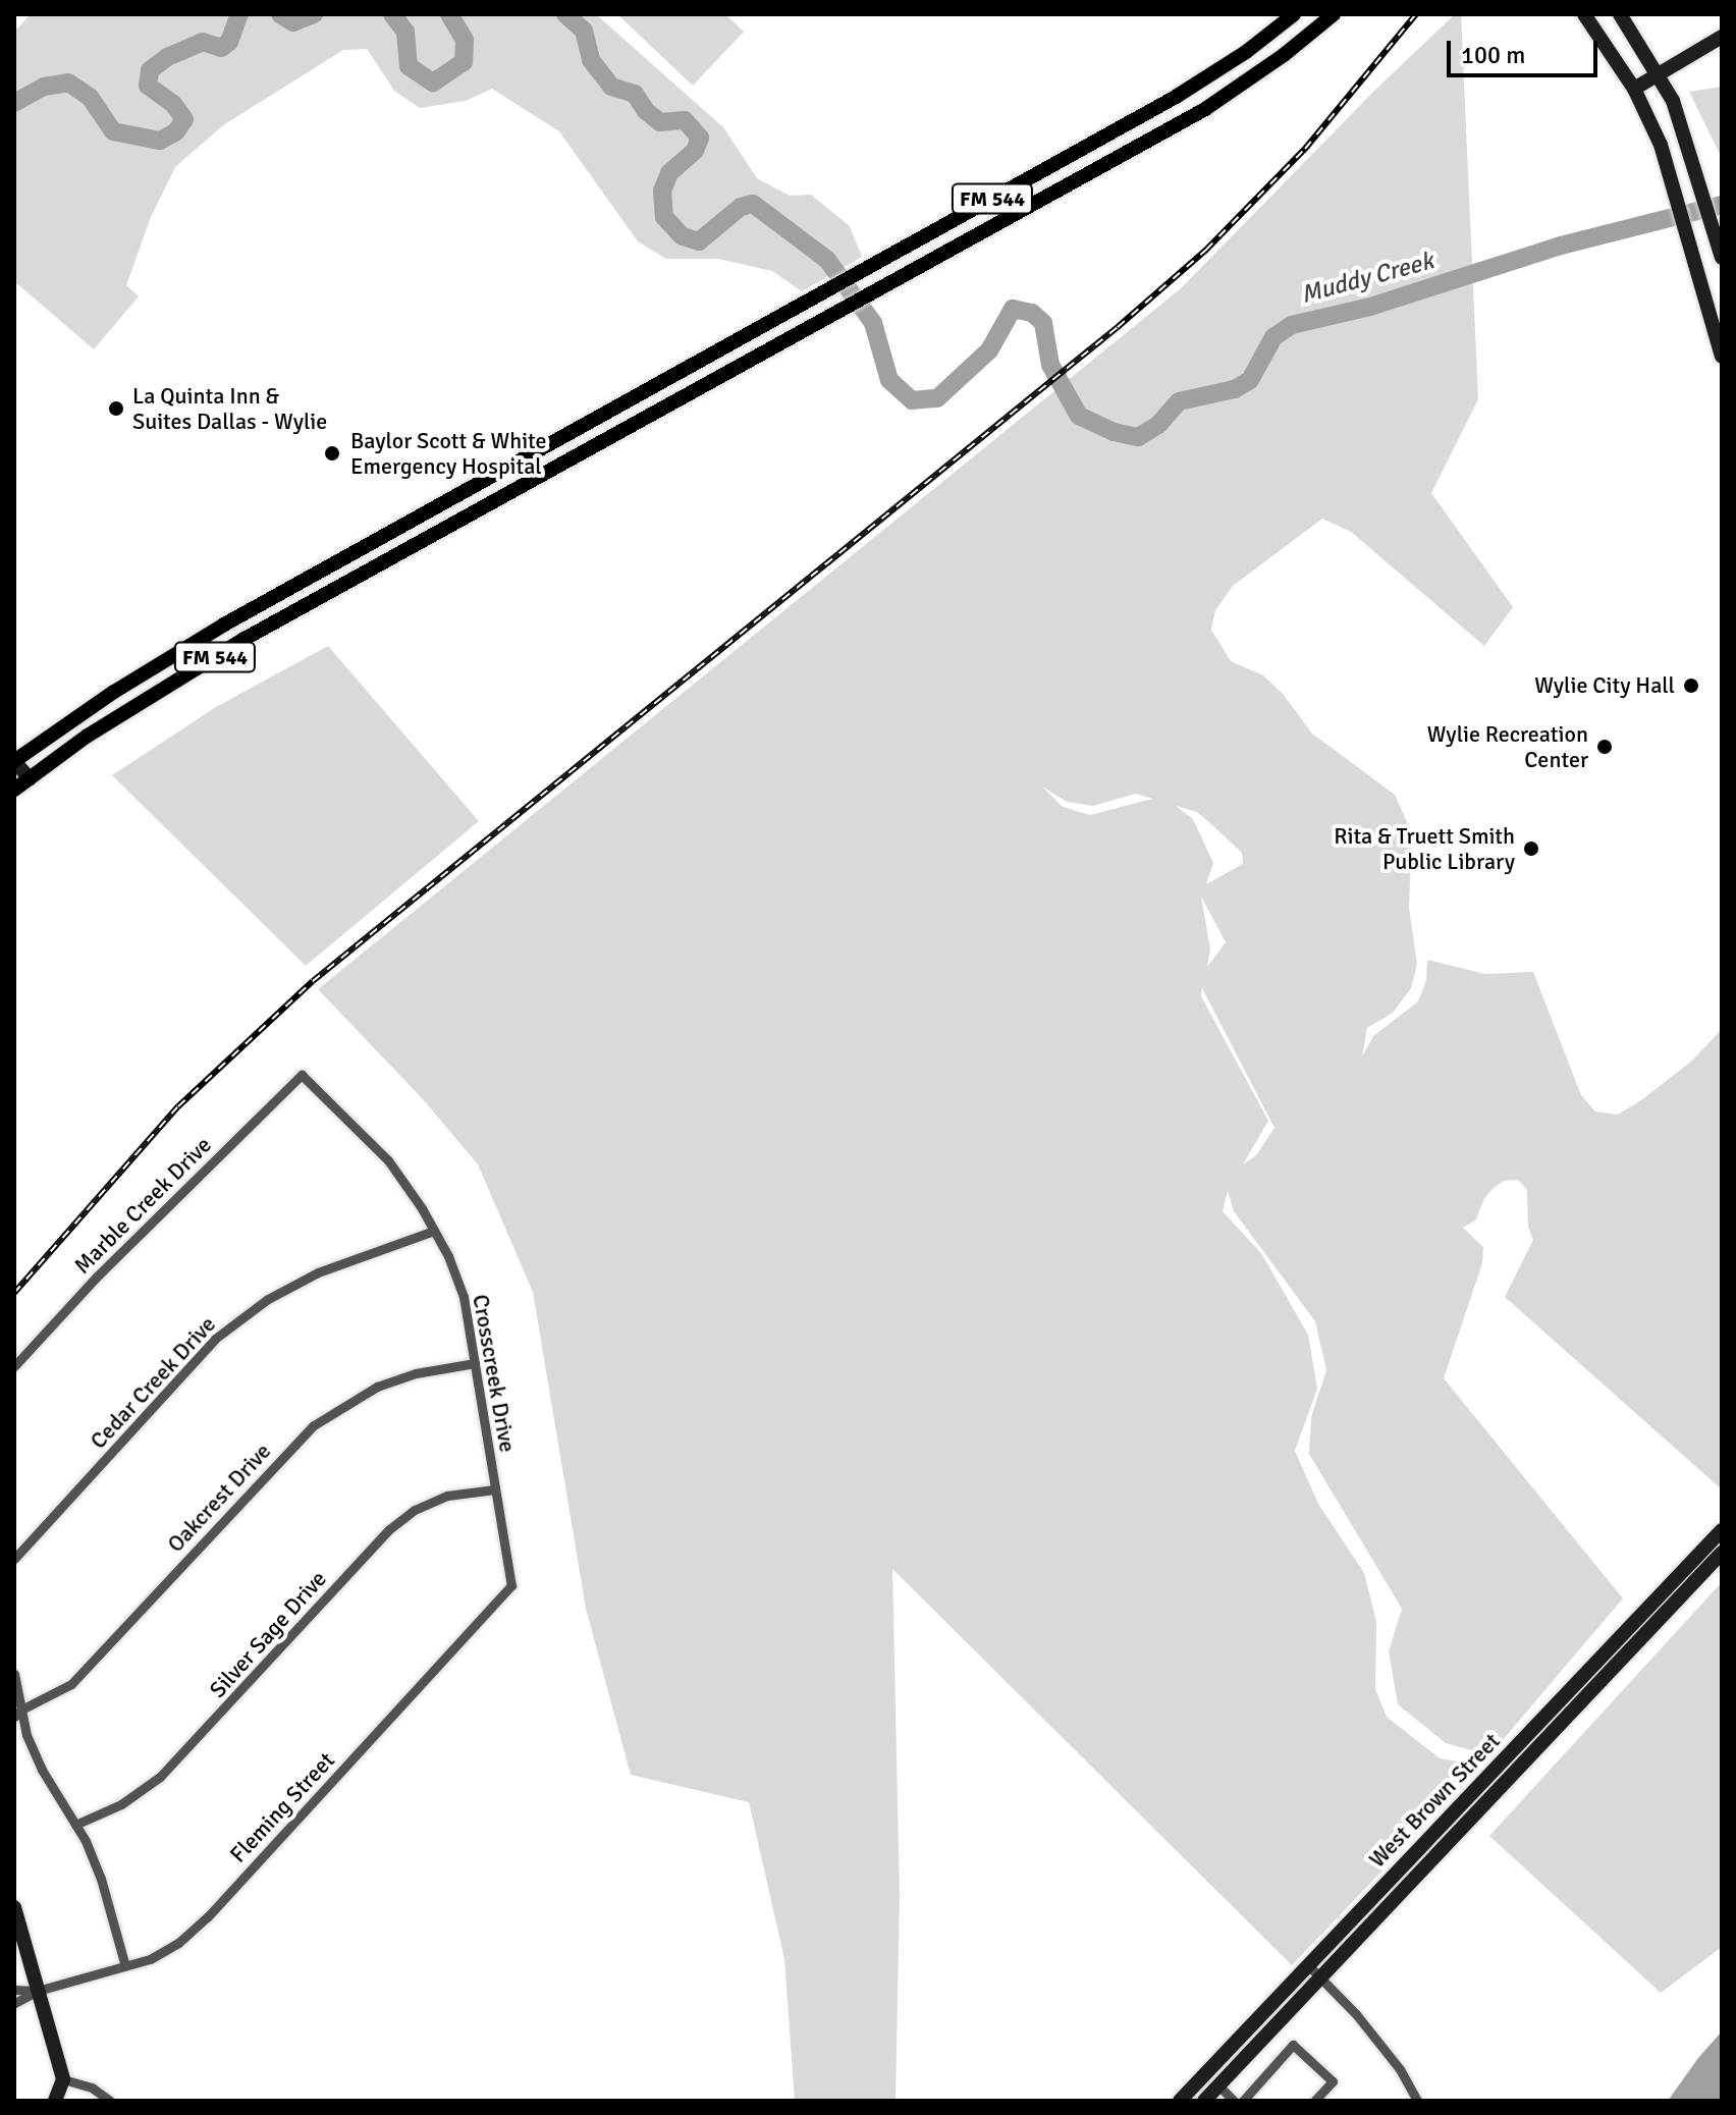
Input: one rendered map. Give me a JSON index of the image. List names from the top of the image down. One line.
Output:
{"streets":{"main road":["FM 544","West Brown Street"],"street":["Marble Creek Drive","Crosscreek Drive","Cedar Creek Drive","Oakcrest Drive","Silver Sage Drive","Fleming Street"]},"crossings":[["Marble Creek Drive","Crosscreek Drive"],["Crosscreek Drive","Cedar Creek Drive"],["Crosscreek Drive","Oakcrest Drive"],["Crosscreek Drive","Silver Sage Drive"],["Crosscreek Drive","Fleming Street"]],"water":["Muddy Creek"],"places":["La Quinta Inn & Suites Dallas - Wylie","Baylor Scott & White Emergency Hospital","Wylie City Hall","Wylie Recreation Center","Rita & Truett Smith Public Library"],"scale_bar":"100 m"}
